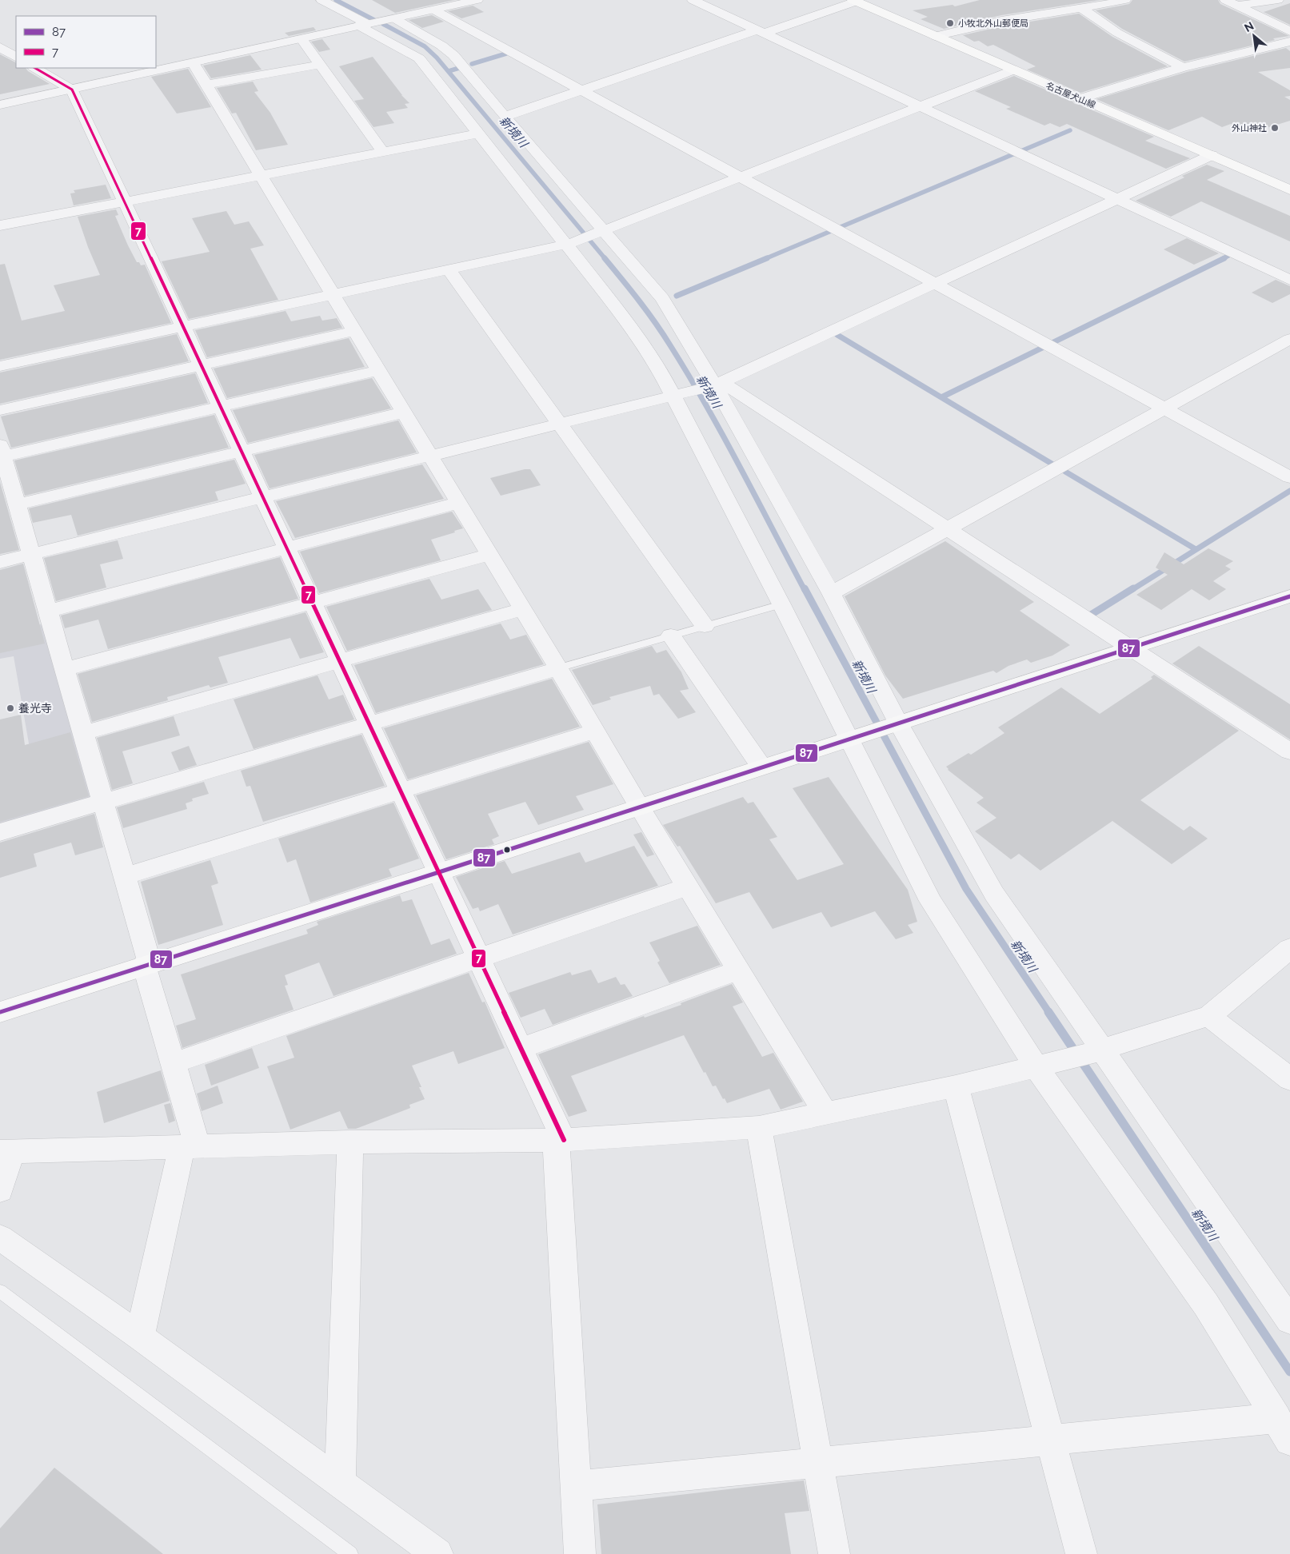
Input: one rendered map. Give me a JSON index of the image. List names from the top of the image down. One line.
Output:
{"streets":{"main road":["名古屋犬山線"]},"water":["新境川"],"places":["小牧北外山郵便局","外山神社","養光寺"],"lines":["transit line 7","transit line 87"],"legend":["87","7"],"north":"top left"}
